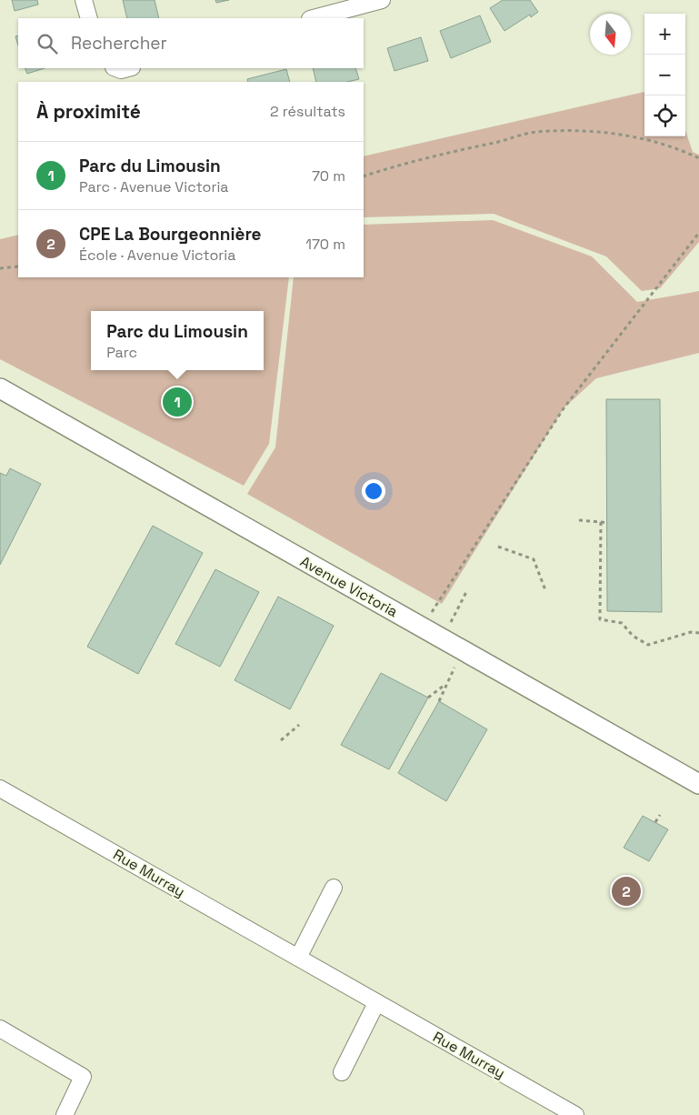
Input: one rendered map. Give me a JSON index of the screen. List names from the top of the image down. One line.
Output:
{"streets":{"street":["Avenue Victoria","Rue Murray"]},"north":"bottom","page":{"map_buttons":["+","−"],"search":"Rechercher","heading":["À proximité","2 résultats"],"list":[{"mark":"1","name":"Parc du Limousin","note":"Parc · Avenue Victoria","value":"70 m"},{"mark":"2","name":"CPE La Bourgeonnière","note":"École · Avenue Victoria","value":"170 m"}],"popup":["Parc du Limousin","Parc"],"pins":["1","2"]}}
